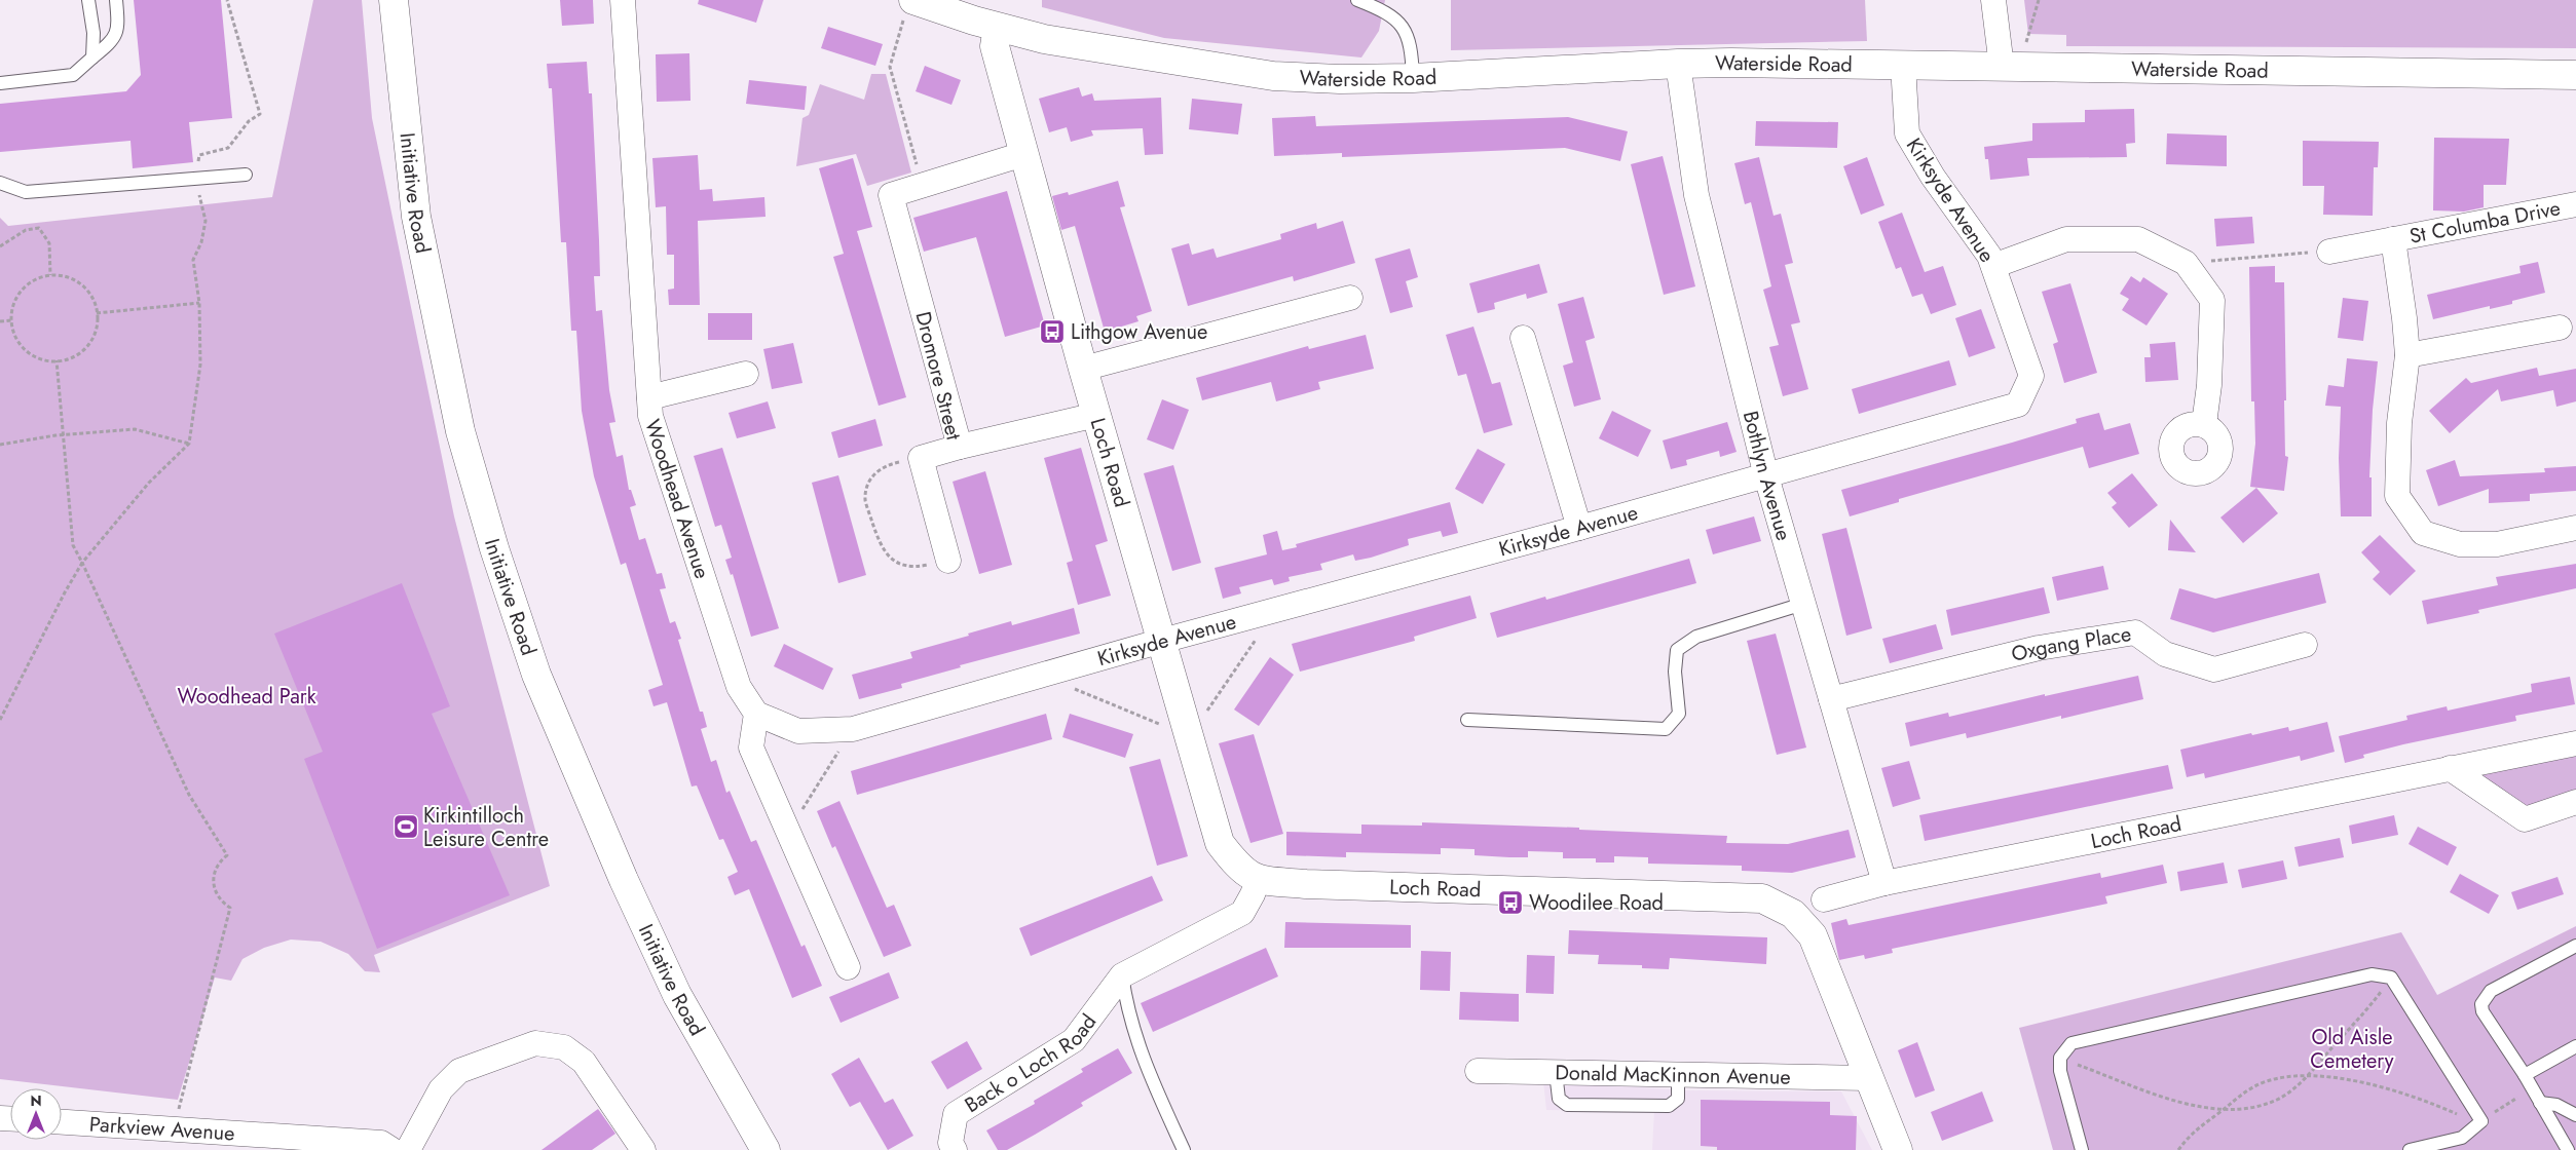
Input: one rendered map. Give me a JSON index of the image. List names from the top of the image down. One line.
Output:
{"streets":{"main road":["Waterside Road","Initiative Road","Loch Road"],"street":["Kirksyde Avenue","St Columba Drive","Dromore Street","Bothlyn Avenue","Woodhead Avenue","Oxgang Place","Back o Loch Road","Donald MacKinnon Avenue","Parkview Avenue"]},"crossings":[["Waterside Road","Kirksyde Avenue"],["Waterside Road","Loch Road"],["Waterside Road","Bothlyn Avenue"],["Kirksyde Avenue","Loch Road"],["Kirksyde Avenue","Bothlyn Avenue"],["Kirksyde Avenue","Woodhead Avenue"],["Loch Road","Bothlyn Avenue"],["Loch Road","Donald MacKinnon Avenue"],["Bothlyn Avenue","Oxgang Place"]],"parks":["Woodhead Park","Old Aisle Cemetery"],"places":{"bus stop":["Lithgow Avenue","Woodilee Road"],"sports":["Kirkintilloch Leisure Centre"]},"north":"top"}
